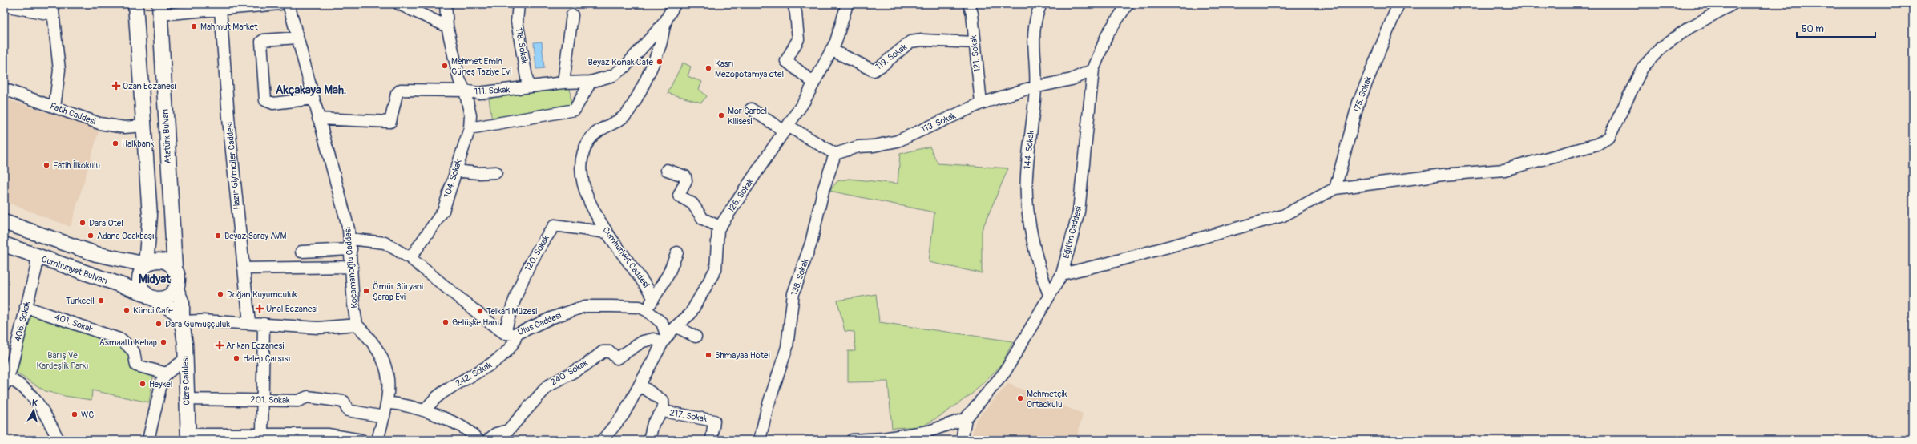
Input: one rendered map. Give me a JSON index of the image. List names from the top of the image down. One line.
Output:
{"streets":{"main road":["Atatürk Bulvarı","Cumhuriyet Bulvarı","Cizre Caddesi"],"street":["118. Sokak","121. Sokak","119. Sokak","111. Sokak","175. Sokak","Fatih Caddesi","113. Sokak","144. Sokak","Hazır Giyimciler Caddesi","104. Sokak","126. Sokak","Eğitim Caddesi","120. Sokak","Cumhuriyet Caddesi","Kocamanoğlu Caddesi","138. Sokak","406. Sokak","401. Sokak","Ulus Caddesi","240. Sokak","242. Sokak","201. Sokak","217. Sokak"]},"crossings":[["118. Sokak","111. Sokak"],["121. Sokak","119. Sokak"],["121. Sokak","113. Sokak"],["119. Sokak","126. Sokak"],["111. Sokak","104. Sokak"],["111. Sokak","Cumhuriyet Caddesi"],["111. Sokak","Kocamanoğlu Caddesi"],["113. Sokak","144. Sokak"],["113. Sokak","Eğitim Caddesi"],["113. Sokak","138. Sokak"],["Atatürk Bulvarı","Cumhuriyet Bulvarı"],["Atatürk Bulvarı","Cizre Caddesi"],["144. Sokak","Eğitim Caddesi"],["104. Sokak","Ulus Caddesi"],["126. Sokak","Ulus Caddesi"],["126. Sokak","240. Sokak"],["126. Sokak","217. Sokak"],["120. Sokak","Cumhuriyet Caddesi"],["120. Sokak","Ulus Caddesi"],["Kocamanoğlu Caddesi","Ulus Caddesi"],["Cumhuriyet Bulvarı","406. Sokak"],["Cumhuriyet Bulvarı","Cizre Caddesi"],["406. Sokak","401. Sokak"],["Ulus Caddesi","240. Sokak"],["Ulus Caddesi","242. Sokak"],["Cizre Caddesi","201. Sokak"]],"districts":["Akçakaya Mah.","Midyat"],"parks":["Barış Ve Kardeşlik Parkı"],"places":{"other":["Mahmut Market","Beyaz Konak Cafe","Mehmet Emin Güneş Taziye Evi","Kasrı Mezopotamya otel","Mor Şarbel Kilisesi","Halkbank","Fatih İlkokulu","Dara Otel","Adana Ocakbaşı","Beyaz Saray AVM","Ömür Süryani Şarap Evi","Doğan Kuyumculuk","Turkcell","Künci Cafe","Telkari Müzesi","Gelüşke Hanı","Dara Gümüşçülük","Asmaaltı Kebap","Shmayaa Hotel","Halep Çarşısı","Heykel","Mehmetçik Ortaokulu","WC"],"health":["Ozan Eczanesi","Ünal Eczanesi","Arıkan Eczanesi"]},"scale_bar":"50 m","north":"top"}
